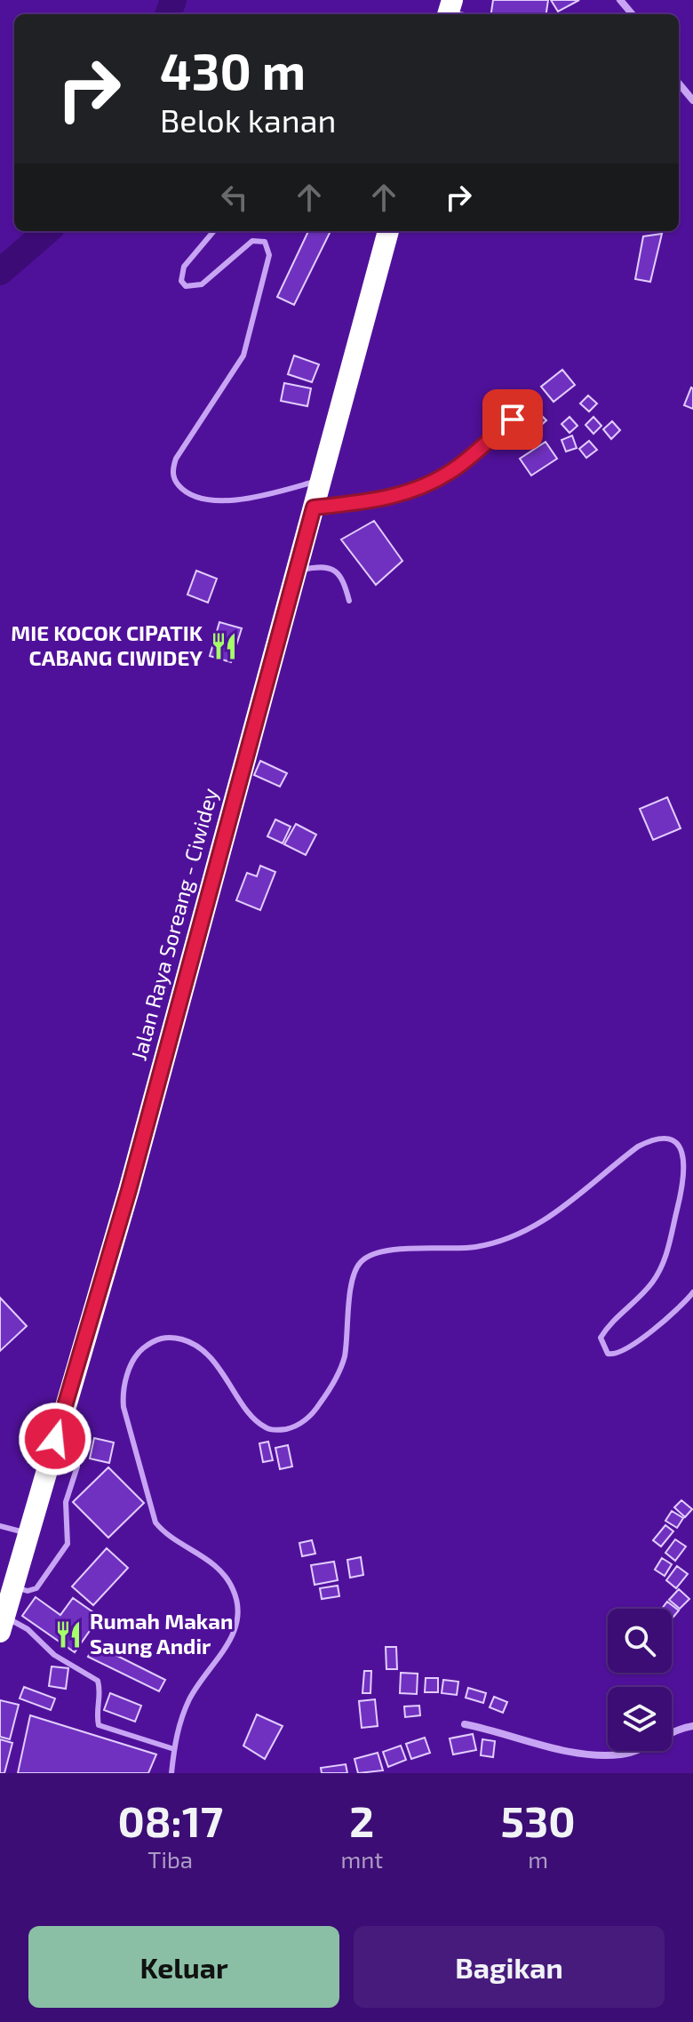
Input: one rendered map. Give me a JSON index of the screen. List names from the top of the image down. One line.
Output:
{"streets":{"highway":["Jalan Raya Soreang - Ciwidey"]},"places":{"restaurant":["MIE KOCOK CIPATIK CABANG CIWIDEY","Rumah Makan Saung Andir"]},"page":{"turn":["430 m","Belok kanan"],"eta":["08:17","Tiba","2","mnt","530","m"],"buttons":["Keluar","Bagikan"]}}
